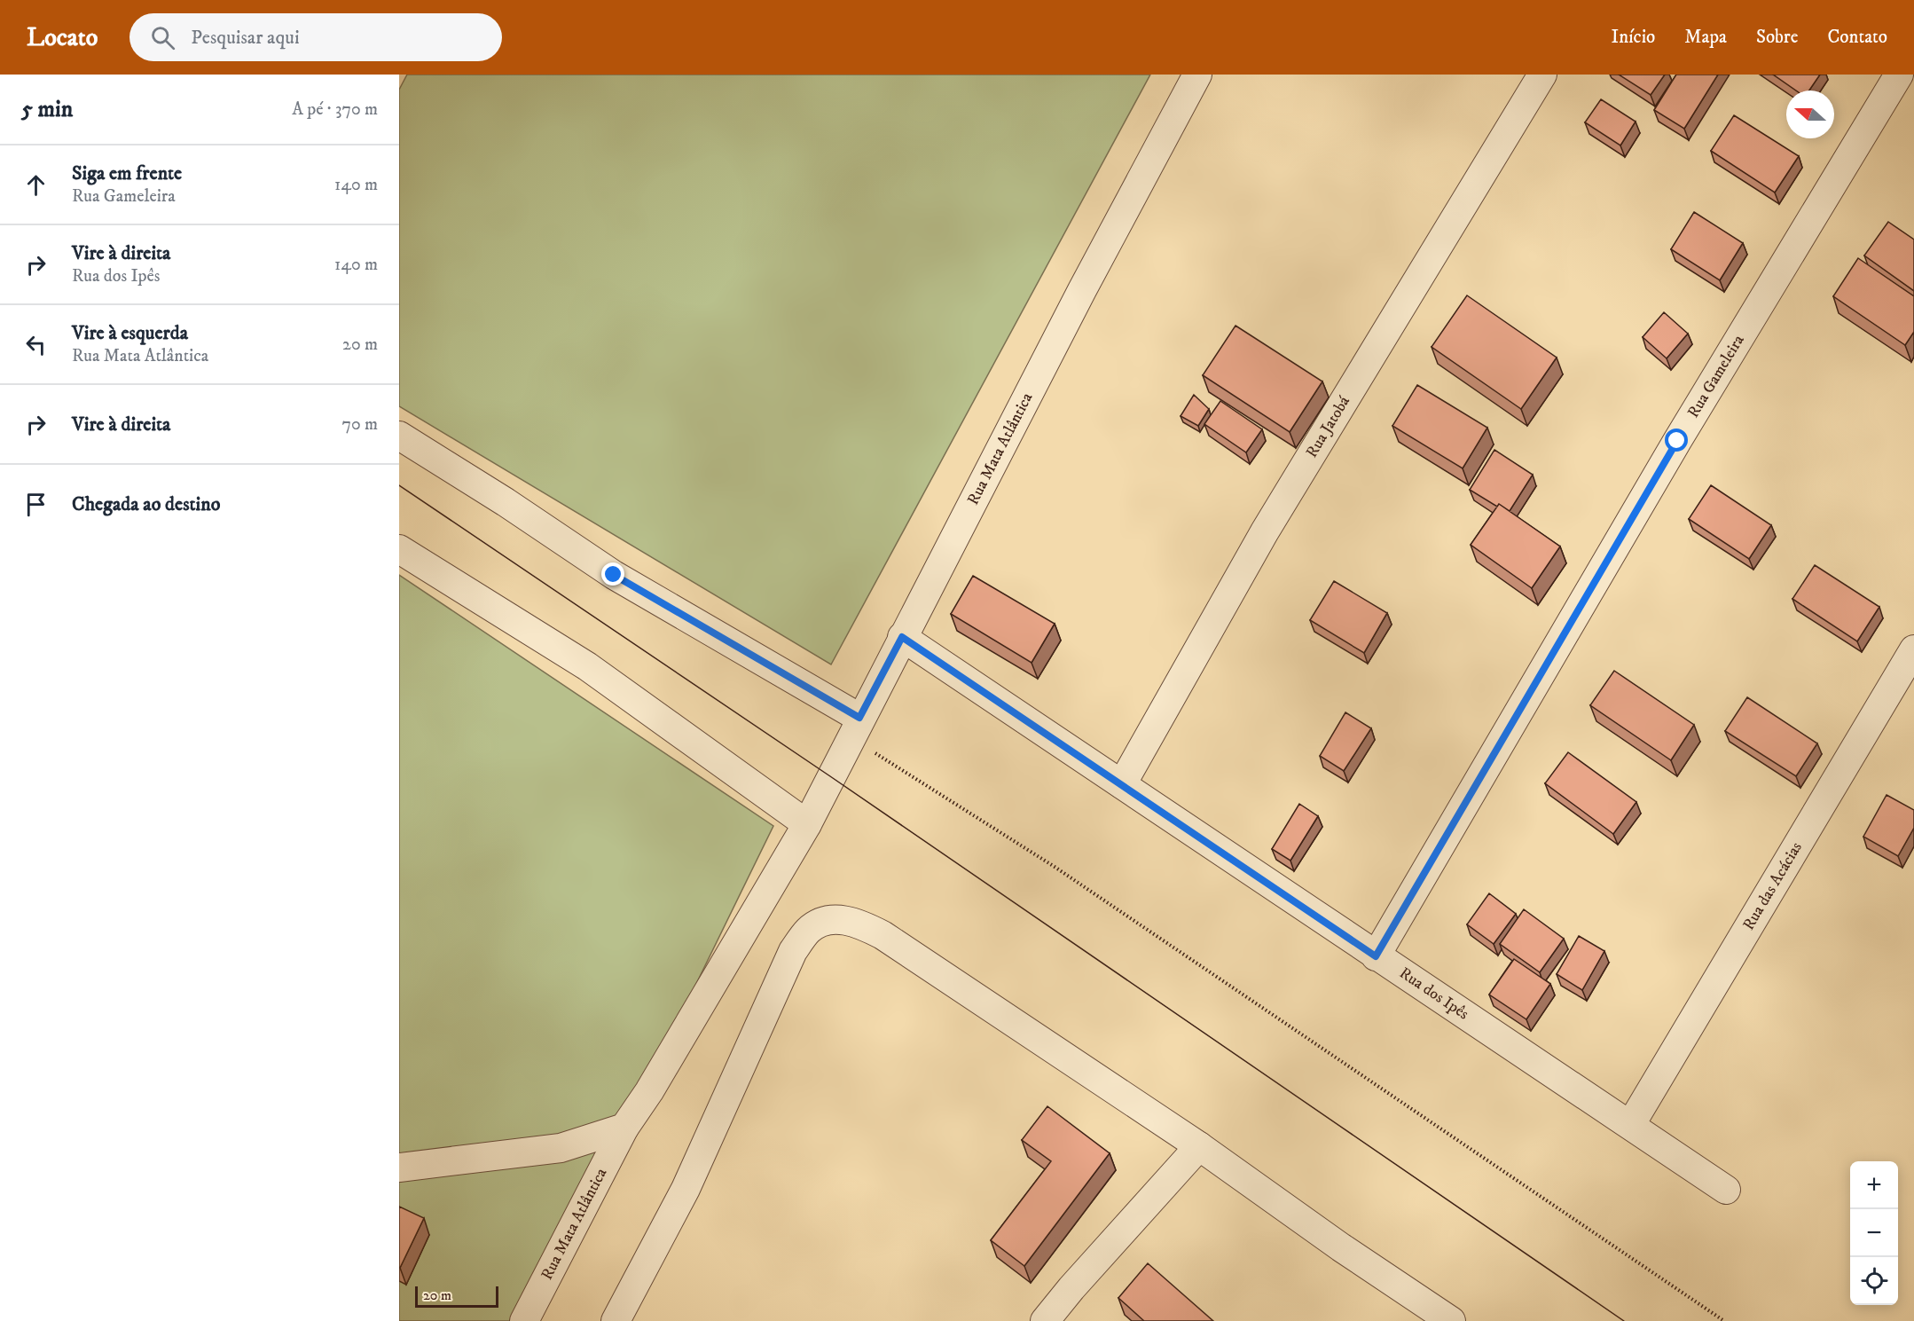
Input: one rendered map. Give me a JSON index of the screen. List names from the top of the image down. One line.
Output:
{"streets":{"street":["Rua Gameleira","Rua Jatobá","Rua Mata Atlântica","Rua das Acácias","Rua dos Ipês"]},"crossings":[["Rua Gameleira","Rua dos Ipês"],["Rua Jatobá","Rua dos Ipês"],["Rua Mata Atlântica","Rua dos Ipês"],["Rua das Acácias","Rua dos Ipês"]],"scale_bar":"20 m","north":"left","page":{"header":"Locato","search":"Pesquisar aqui","nav":["Início","Mapa","Sobre","Contato"],"heading":["5 min","A pé · 370 m"],"list":[["Siga em frente","Rua Gameleira","140 m"],["Vire à direita","Rua dos Ipês","140 m"],["Vire à esquerda","Rua Mata Atlântica","20 m"],["Vire à direita","70 m"],"Chegada ao destino"],"map_buttons":["+","−"],"scale":"20 m"}}
